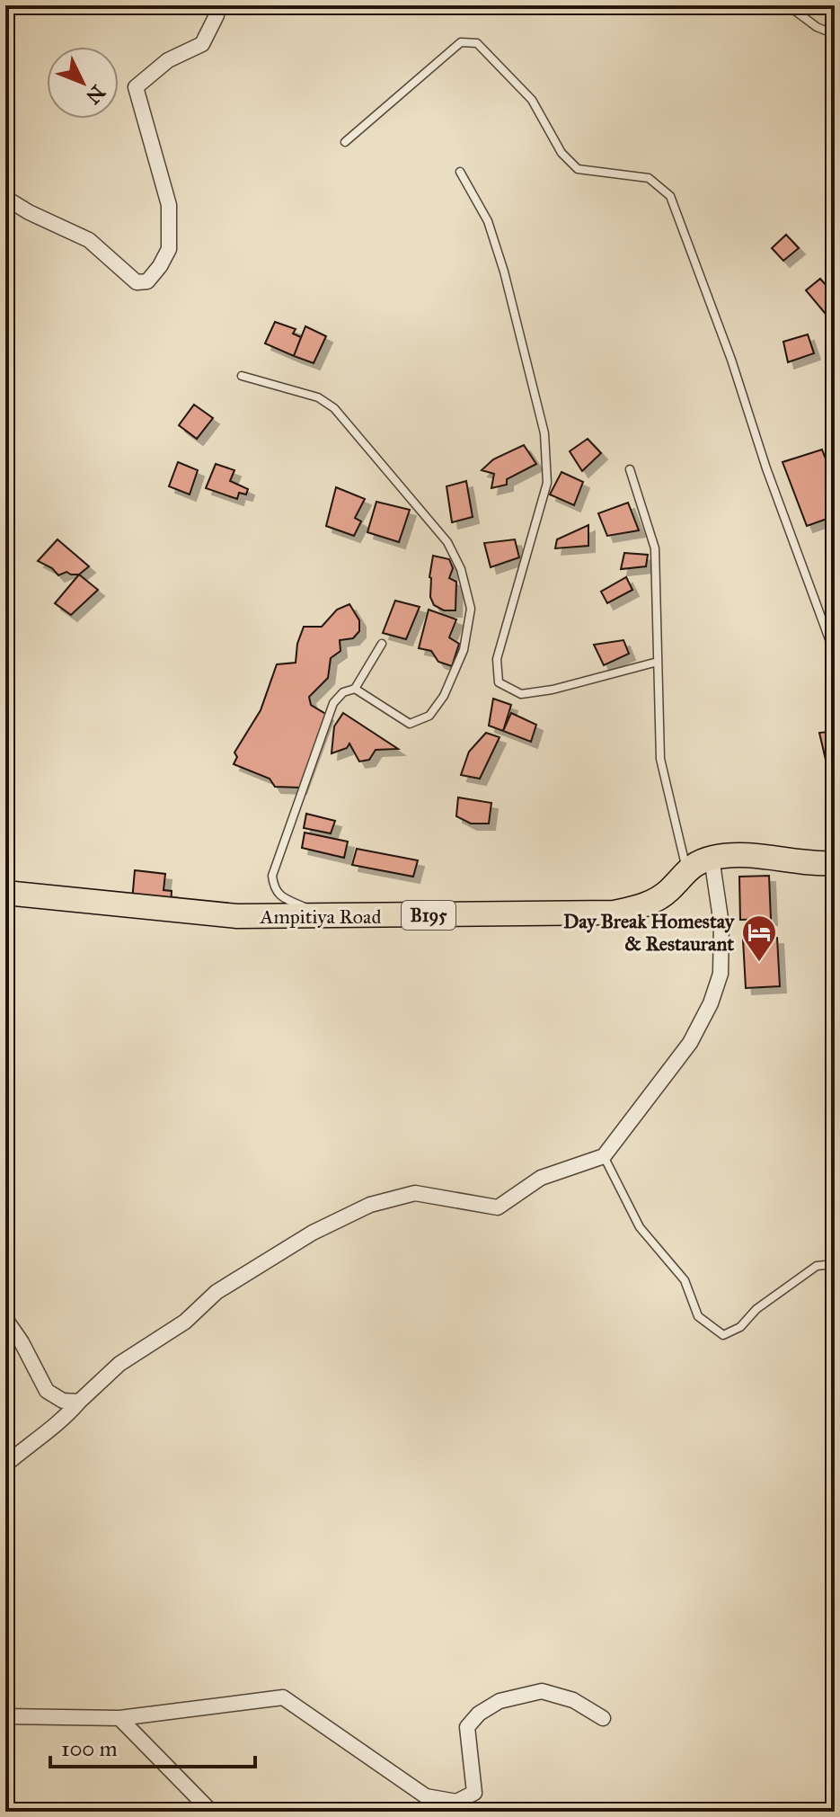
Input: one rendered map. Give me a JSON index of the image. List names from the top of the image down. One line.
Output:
{"streets":{"main road":["B195","Ampitiya Road"]},"places":{"hotel":["Day Break Homestay & Restaurant"]},"scale_bar":"100 m","north":"bottom right"}
